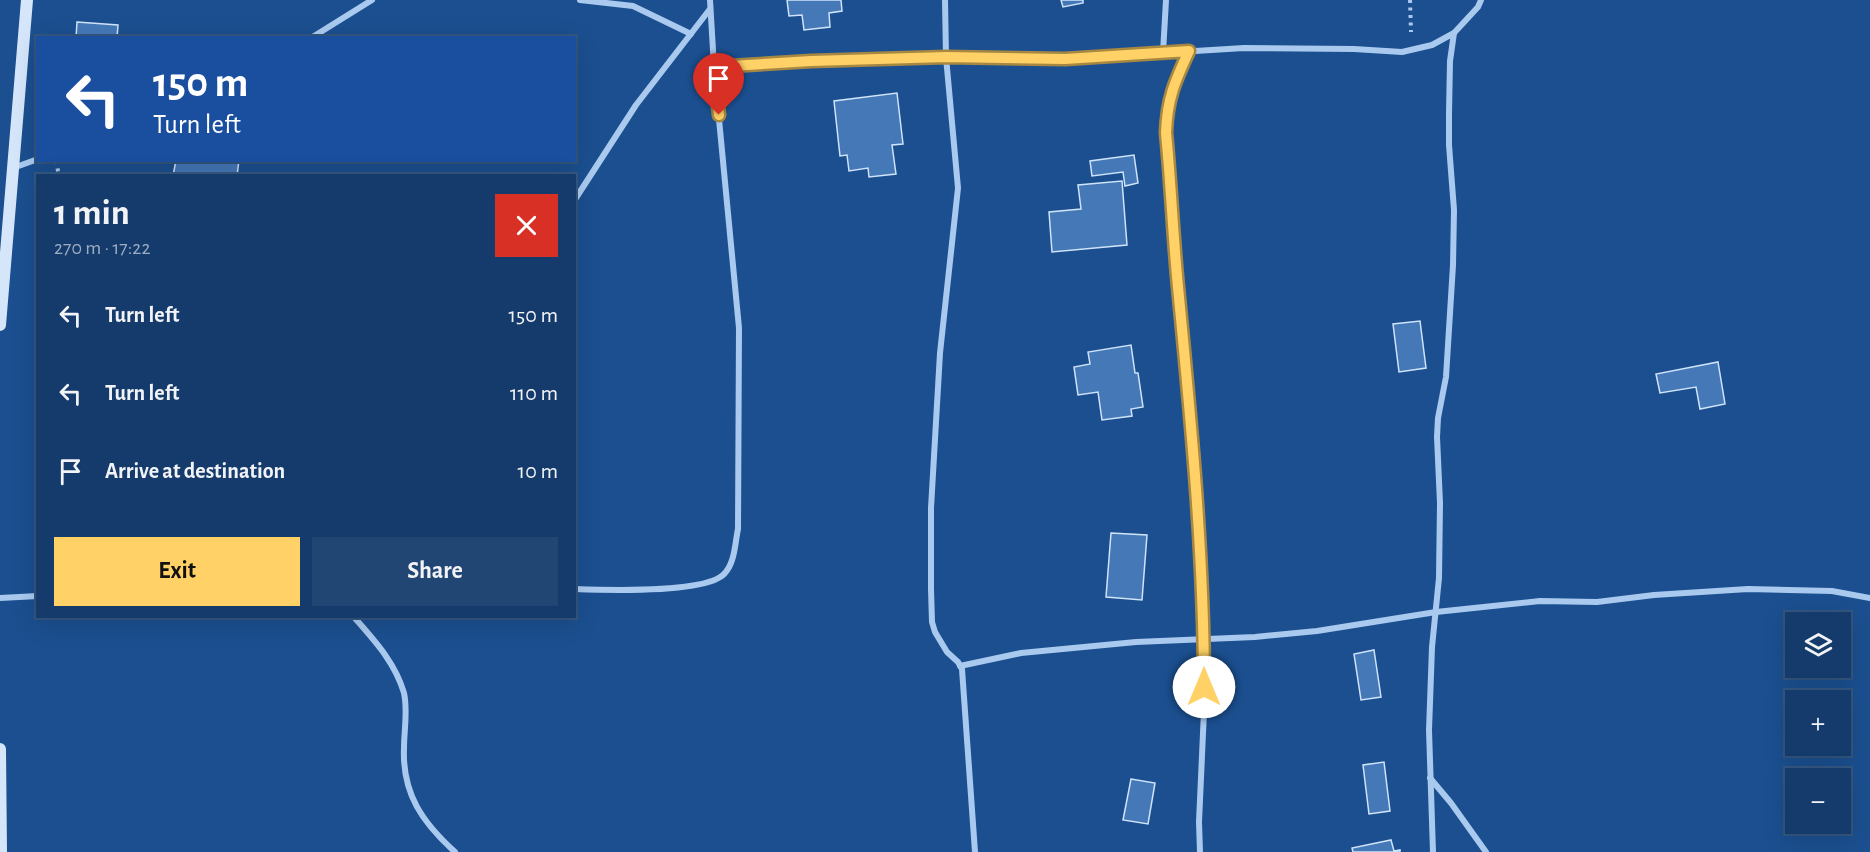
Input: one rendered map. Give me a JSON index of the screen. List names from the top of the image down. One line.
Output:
{"page":{"turn":["150 m","Turn left"],"heading":["1 min","270 m · 17:22"],"list":[{"name":"Turn left","value":"150 m"},{"name":"Turn left","value":"110 m"},{"name":"Arrive at destination","value":"10 m"}],"buttons":["Exit","Share"],"map_buttons":["+","−"]}}
